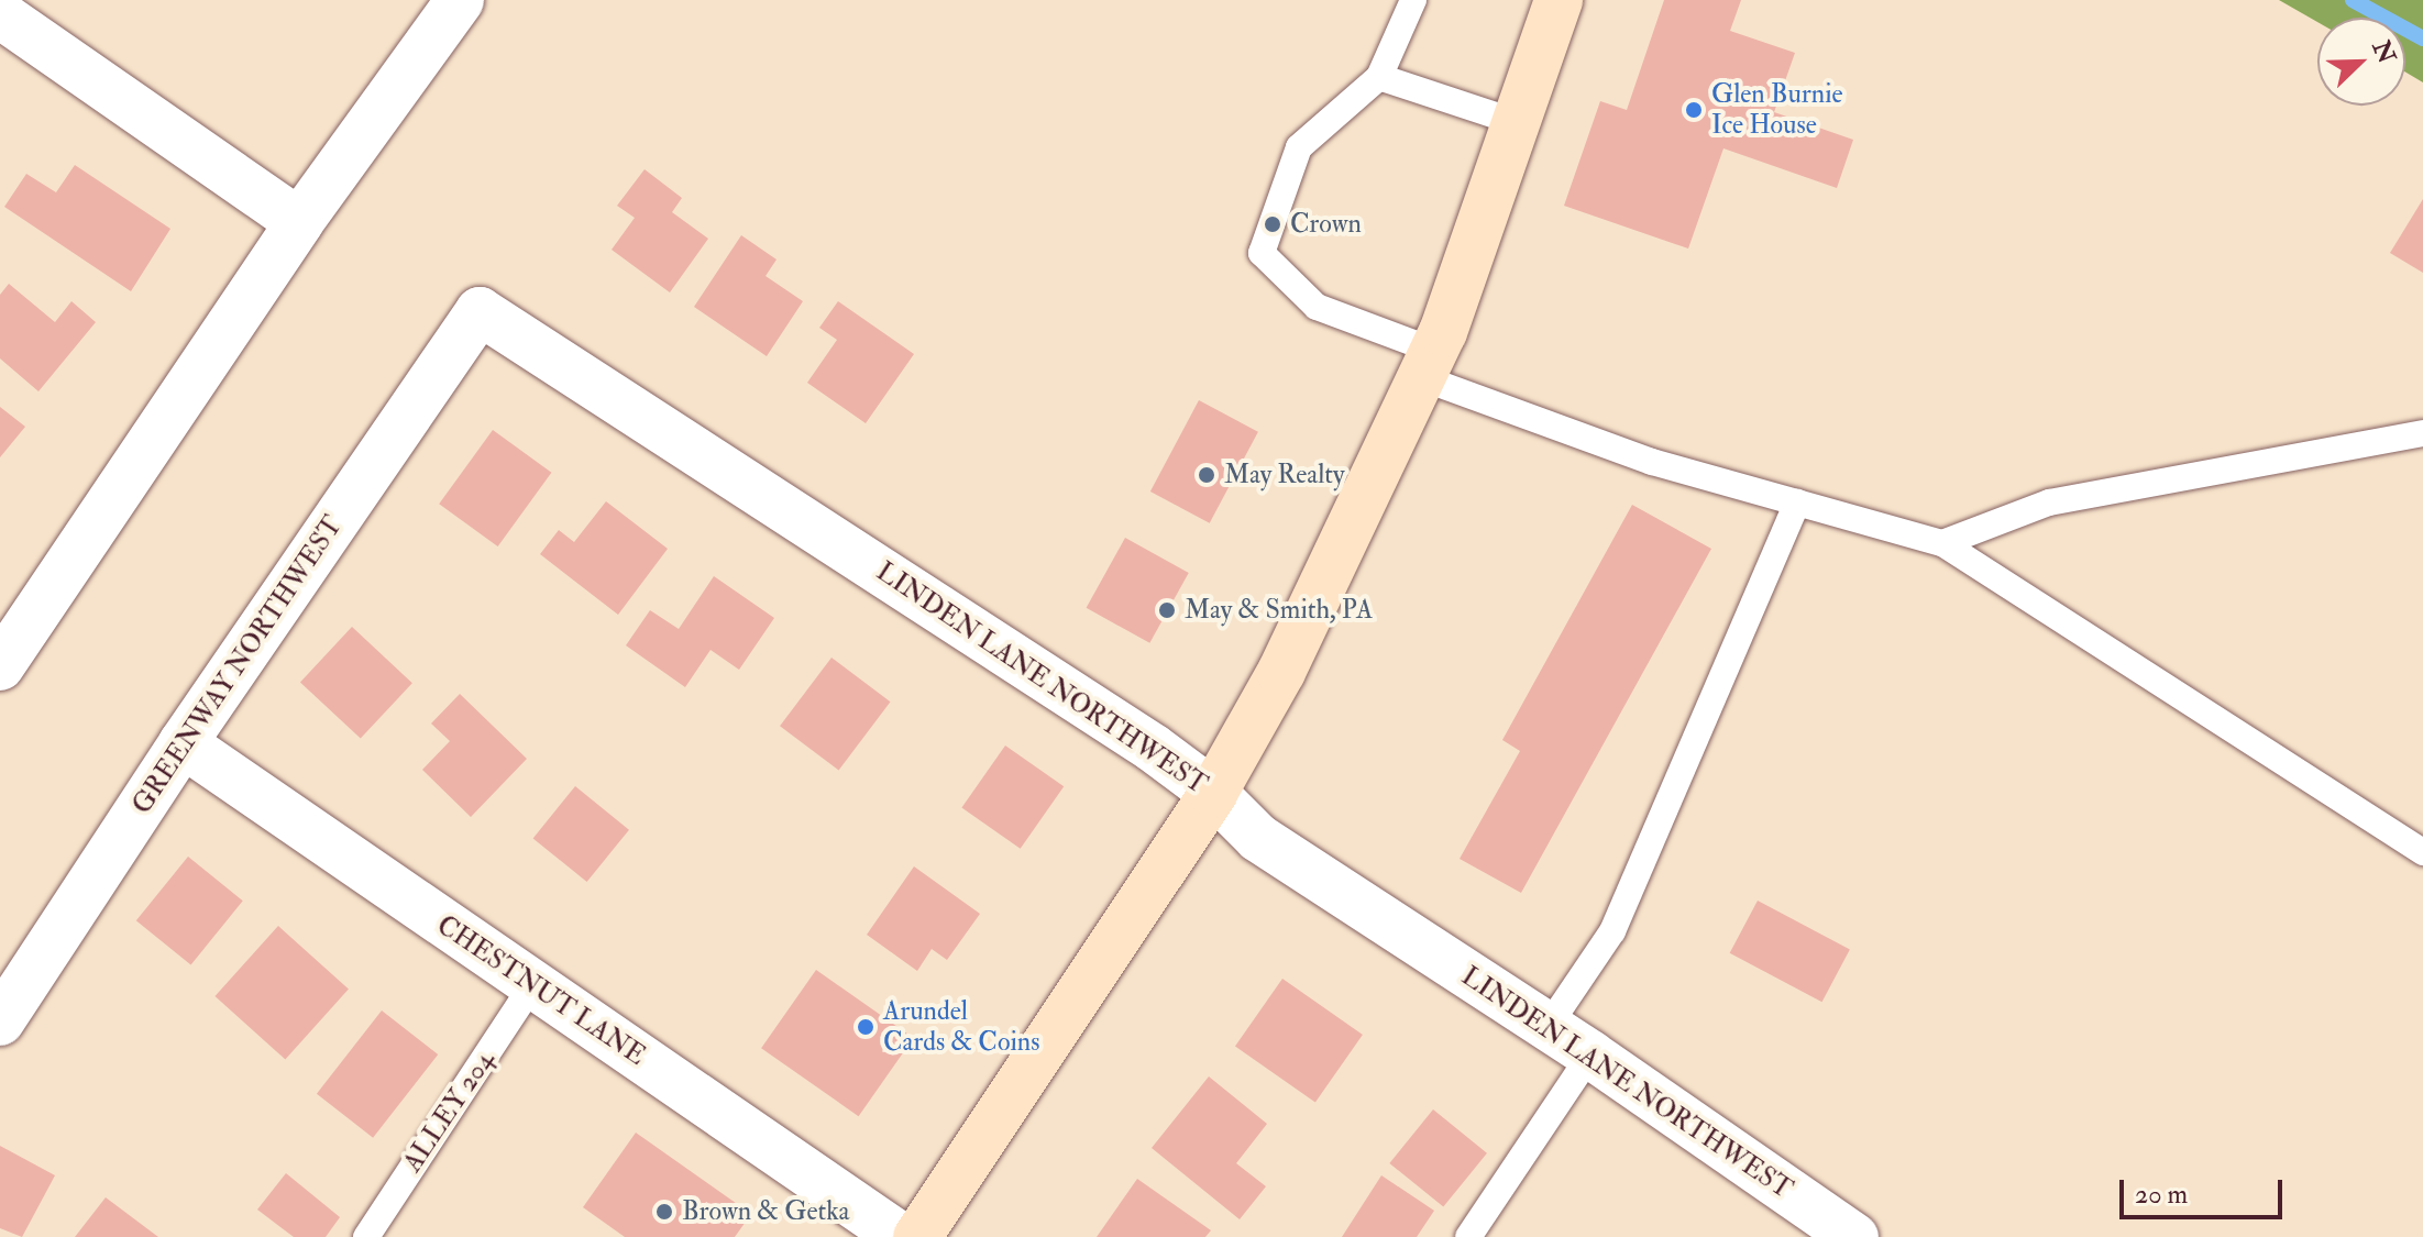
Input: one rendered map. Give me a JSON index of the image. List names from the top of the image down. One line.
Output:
{"streets":{"street":["GREENWAY NORTHWEST","LINDEN LANE NORTHWEST","CHESTNUT LANE"],"lane":["ALLEY 204"]},"crossings":[["GREENWAY NORTHWEST","LINDEN LANE NORTHWEST"],["GREENWAY NORTHWEST","CHESTNUT LANE"],["CHESTNUT LANE","ALLEY 204"]],"places":["Glen Burnie Ice House","Crown","May Realty","May & Smith, PA","Arundel Cards & Coins","Brown & Getka"],"scale_bar":"20 m","north":"top right"}
